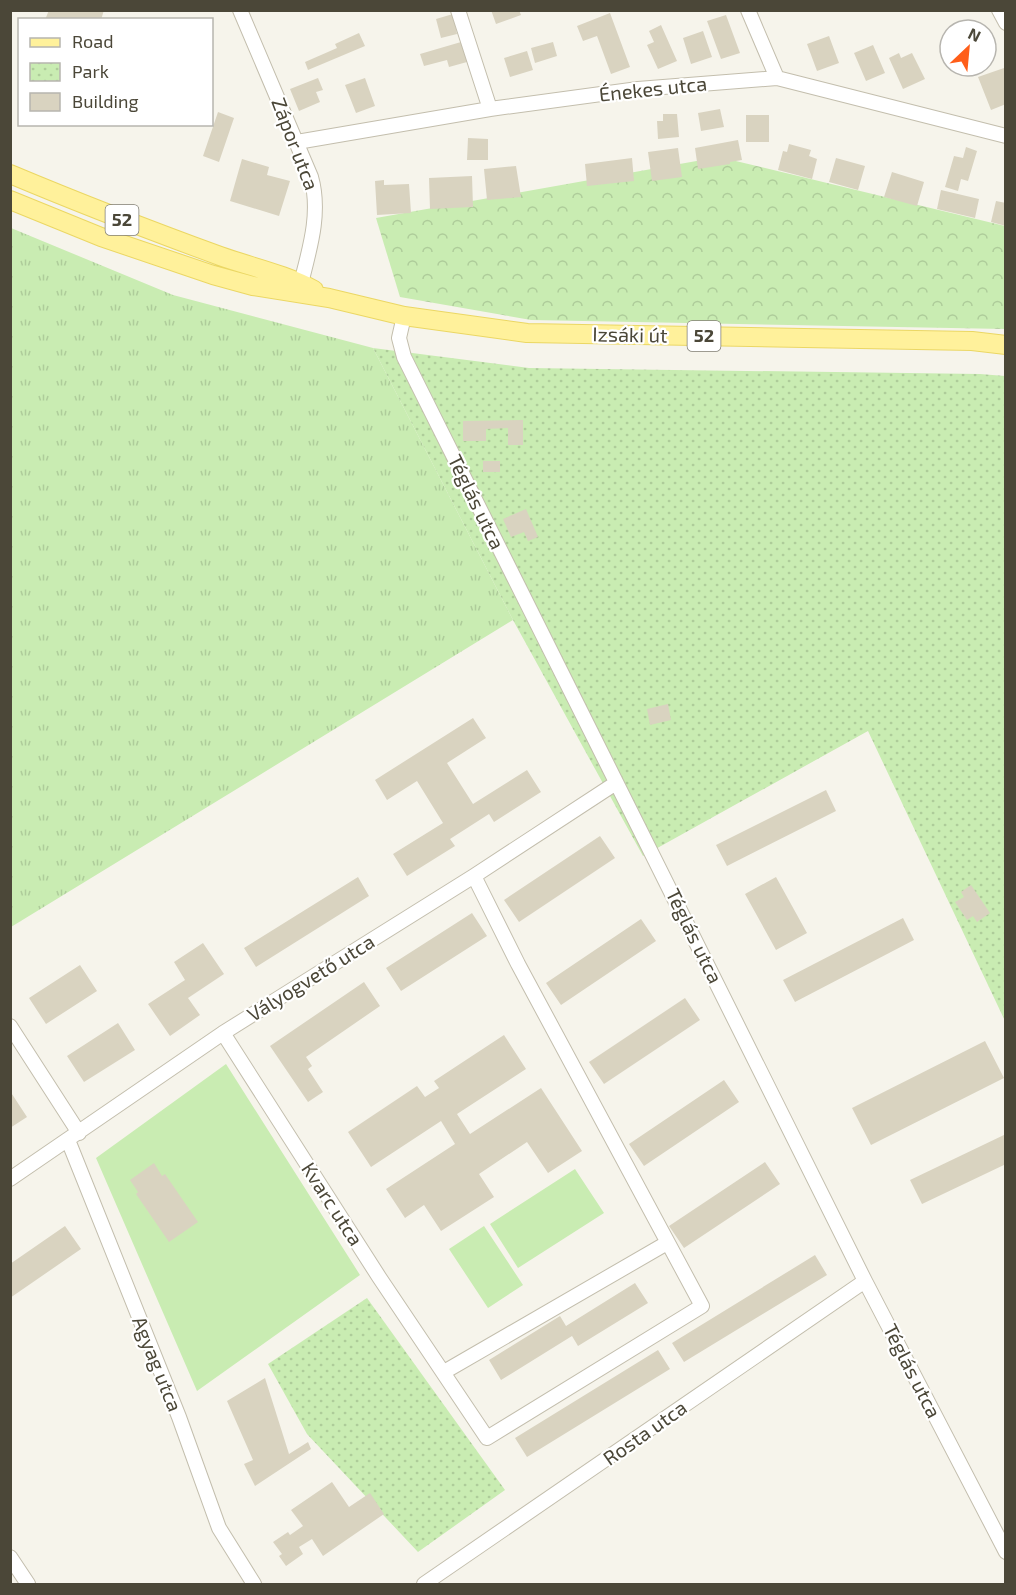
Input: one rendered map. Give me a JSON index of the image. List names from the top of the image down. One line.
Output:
{"streets":{"main road":["52","Izsáki út"],"street":["Énekes utca","Zápor utca","Téglás utca","Vályogvető utca","Kvarc utca","Agyag utca","Rosta utca"]},"crossings":[["Énekes utca","Zápor utca"],["Zápor utca","Izsáki út"],["Izsáki út","Téglás utca"],["Téglás utca","Vályogvető utca"],["Téglás utca","Rosta utca"],["Vályogvető utca","Kvarc utca"],["Vályogvető utca","Agyag utca"]],"legend":["Road","Park","Building"],"north":"top right"}
